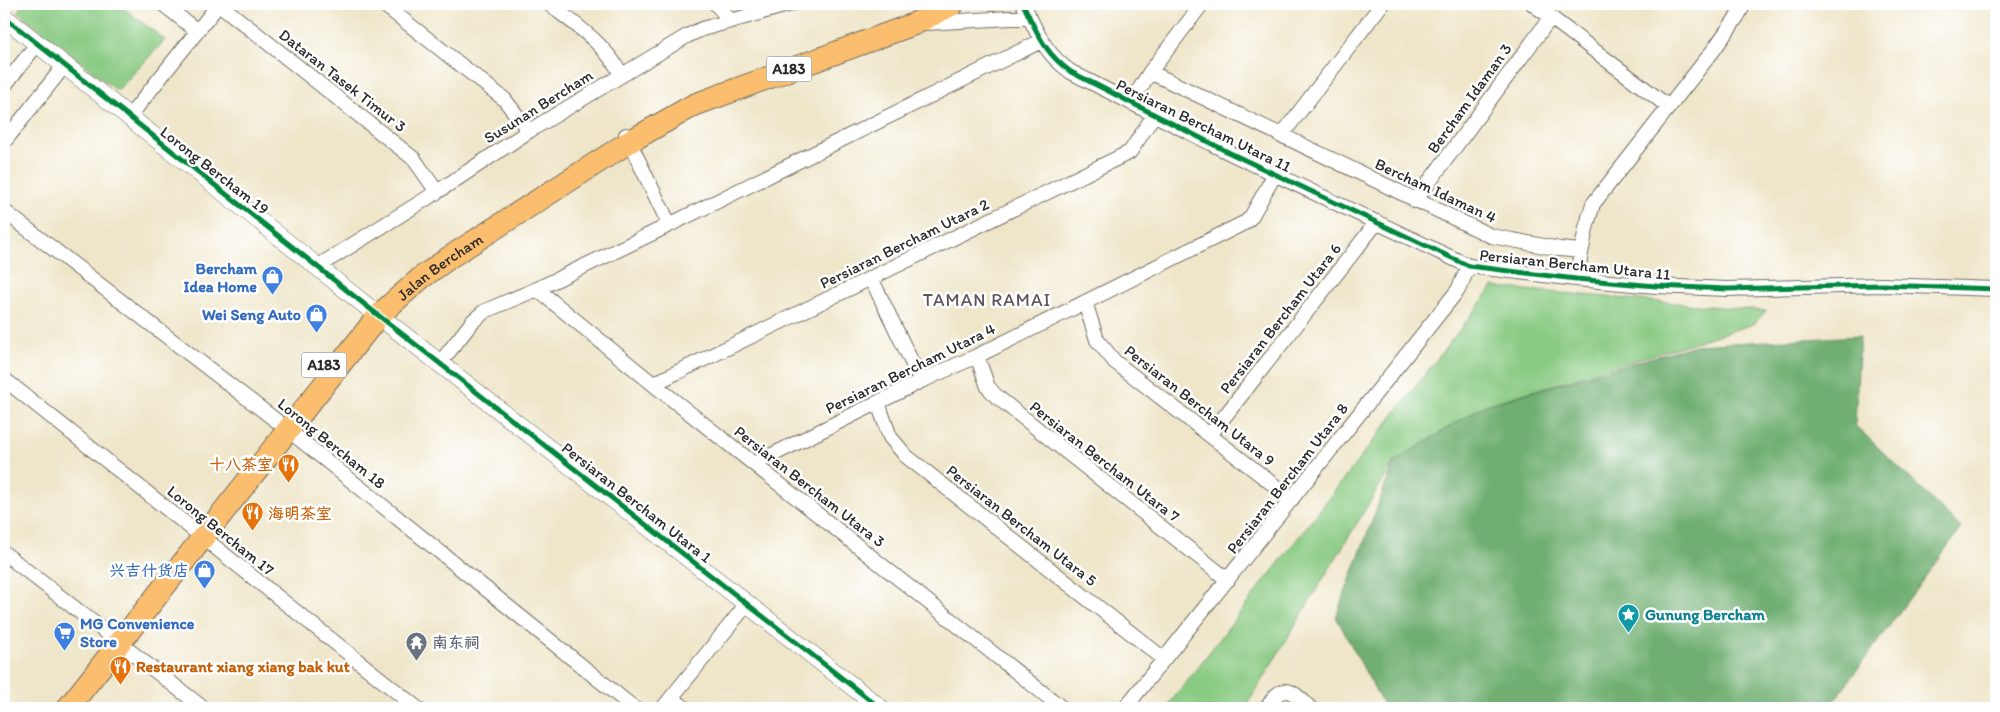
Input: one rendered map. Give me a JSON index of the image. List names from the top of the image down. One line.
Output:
{"streets":{"main road":["A183","Jalan Bercham"],"street":["Dataran Tasek Timur 3","Bercham Idaman 3","Susunan Bercham","Persiaran Bercham Utara 11","Lorong Bercham 19","Bercham Idaman 4","Persiaran Bercham Utara 2","Persiaran Bercham Utara 6","Persiaran Bercham Utara 4","Persiaran Bercham Utara 9","Lorong Bercham 18","Persiaran Bercham Utara 7","Persiaran Bercham Utara 8","Persiaran Bercham Utara 3","Persiaran Bercham Utara 1","Persiaran Bercham Utara 5","Lorong Bercham 17"]},"crossings":[["Dataran Tasek Timur 3","Susunan Bercham"],["Bercham Idaman 3","Bercham Idaman 4"],["Susunan Bercham","Lorong Bercham 19"],["Persiaran Bercham Utara 11","Persiaran Bercham Utara 2"],["Persiaran Bercham Utara 11","Persiaran Bercham Utara 6"],["Persiaran Bercham Utara 11","Persiaran Bercham Utara 4"],["Persiaran Bercham Utara 11","Persiaran Bercham Utara 8"],["Lorong Bercham 19","Jalan Bercham"],["Lorong Bercham 19","Persiaran Bercham Utara 1"],["Persiaran Bercham Utara 2","Persiaran Bercham Utara 3"],["Jalan Bercham","Lorong Bercham 18"],["Jalan Bercham","Persiaran Bercham Utara 1"],["Jalan Bercham","Lorong Bercham 17"],["Persiaran Bercham Utara 6","Persiaran Bercham Utara 9"],["Persiaran Bercham Utara 4","Persiaran Bercham Utara 9"],["Persiaran Bercham Utara 4","Persiaran Bercham Utara 7"],["Persiaran Bercham Utara 4","Persiaran Bercham Utara 3"],["Persiaran Bercham Utara 4","Persiaran Bercham Utara 5"],["Persiaran Bercham Utara 9","Persiaran Bercham Utara 8"],["Persiaran Bercham Utara 7","Persiaran Bercham Utara 8"],["Persiaran Bercham Utara 8","Persiaran Bercham Utara 5"]],"districts":["TAMAN RAMAI"],"places":{"shop":["Bercham Idea Home","Wei Seng Auto","兴吉什货店"],"restaurant":["十八茶室","海明茶室","Restaurant xiang xiang bak kut"],"place":["Gunung Bercham"],"supermarket":["MG Convenience Store"],"temple":["南东祠"]}}
